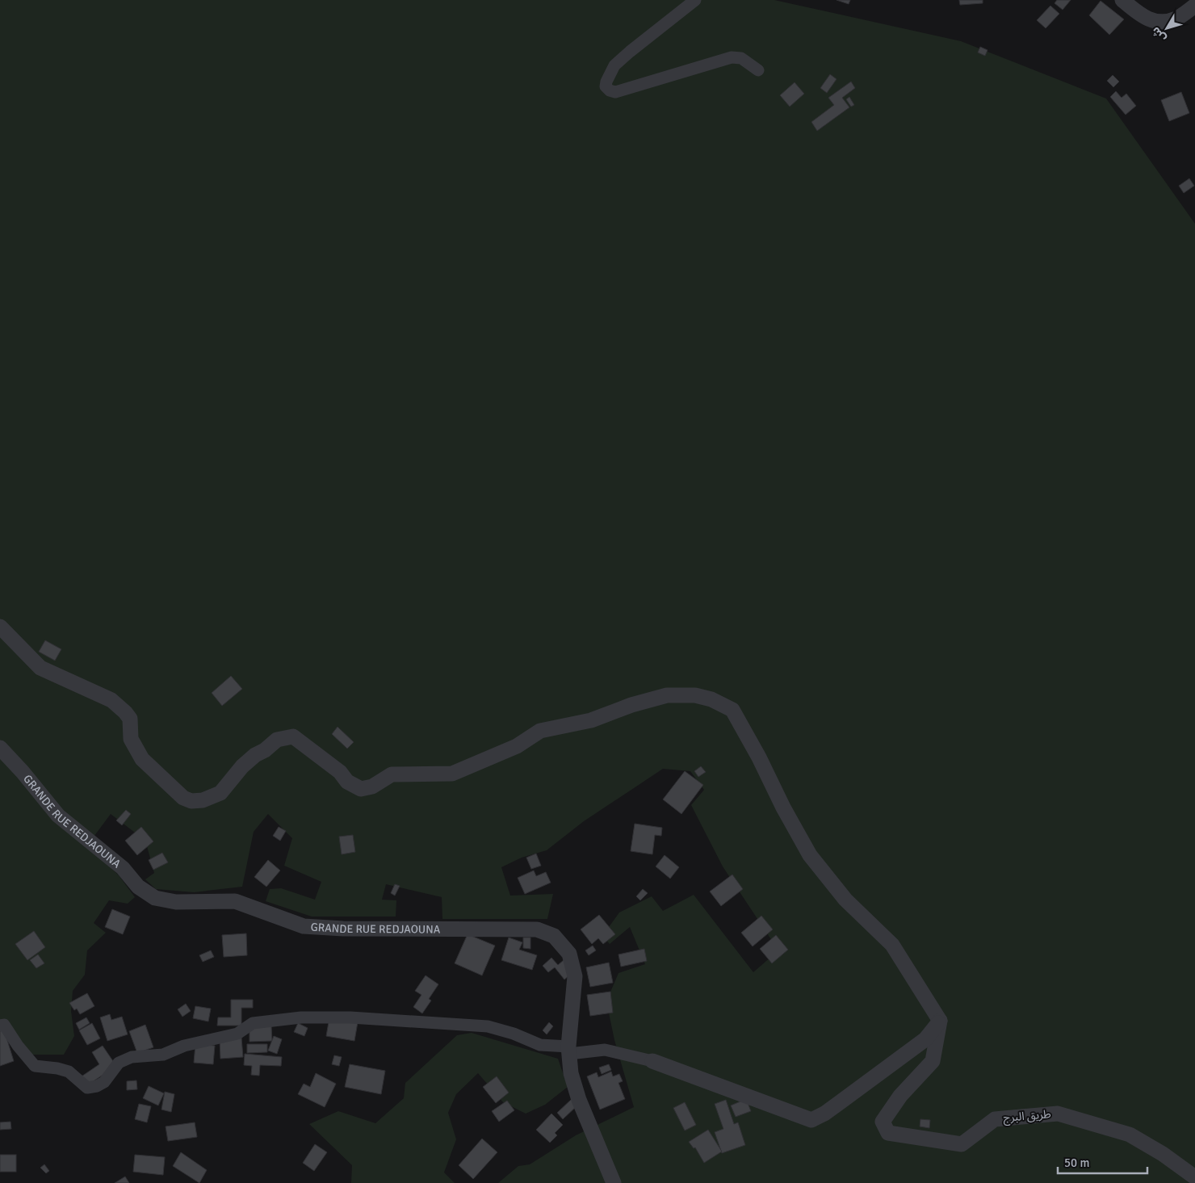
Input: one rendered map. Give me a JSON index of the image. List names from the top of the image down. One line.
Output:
{"streets":{"street":["GRANDE RUE REDJAOUNA","طريق البرج"]},"scale_bar":"50 m","north":"bottom left"}
